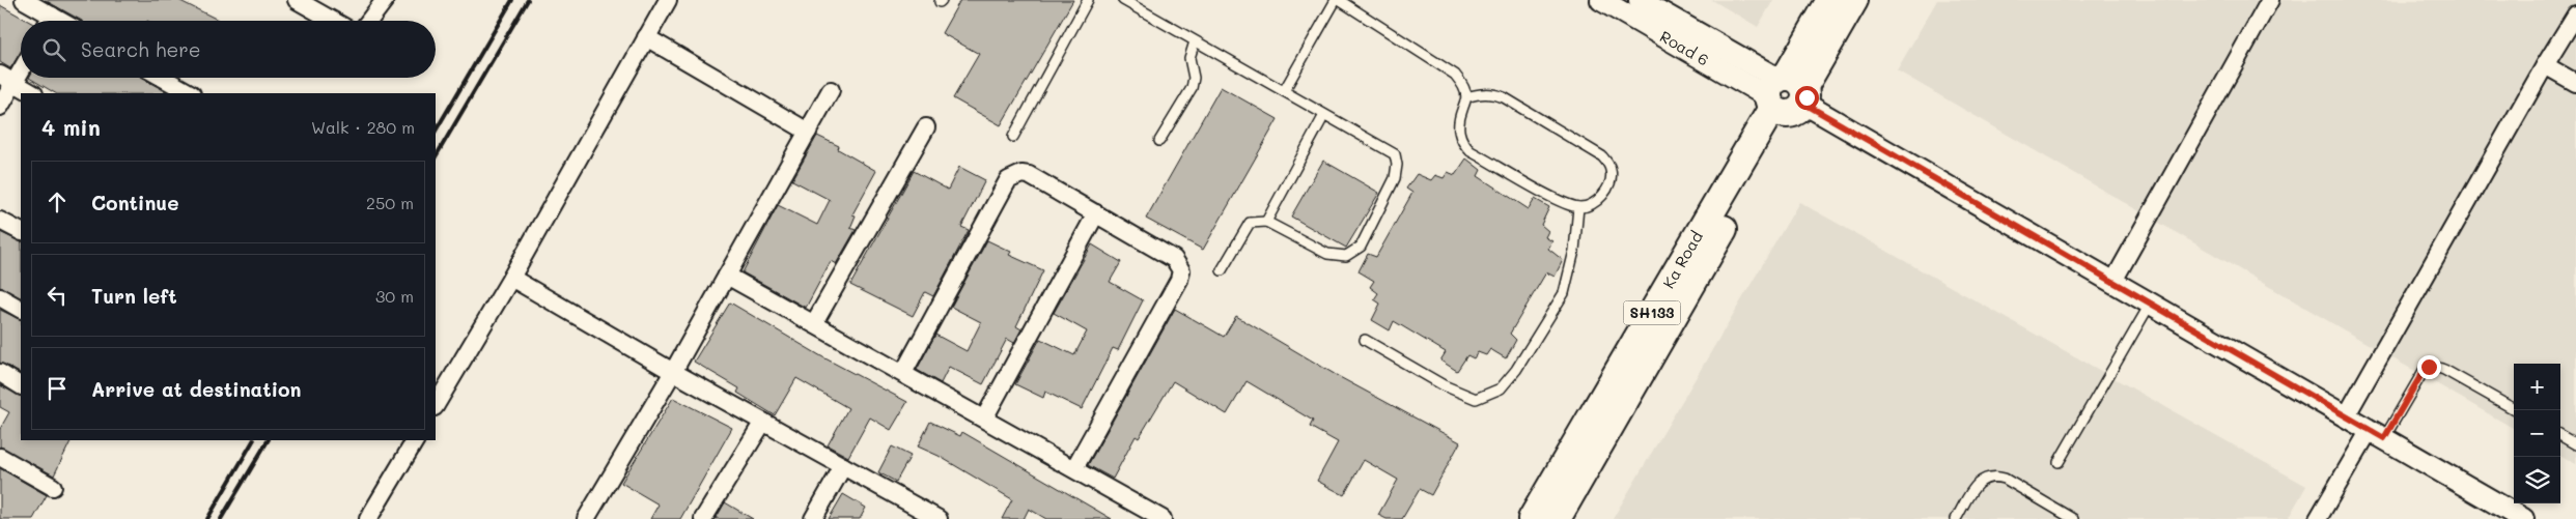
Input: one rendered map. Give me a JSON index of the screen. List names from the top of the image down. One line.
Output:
{"streets":{"main road":["Ka Road","SH133"],"street":["Road 6"]},"crossings":[["Road 6","Ka Road"]],"page":{"search":"Search here","heading":["4 min","Walk · 280 m"],"list":[["Continue","250 m"],["Turn left","30 m"],"Arrive at destination"],"map_buttons":["+","−"]}}
